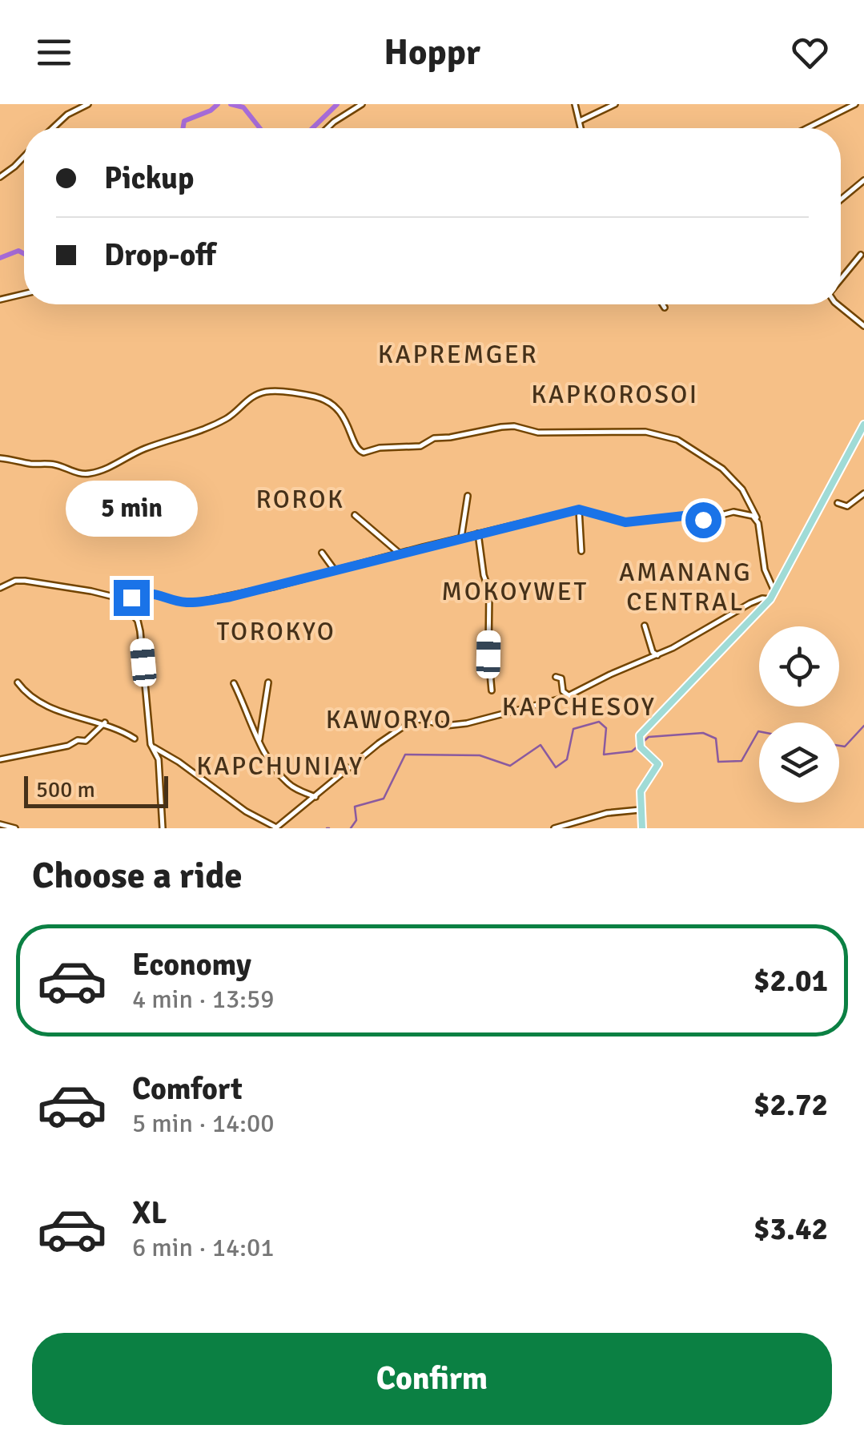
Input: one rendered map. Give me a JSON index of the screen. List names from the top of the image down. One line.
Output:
{"districts":["KAPREMGER","KAPKOROSOI","ROROK","AMANANG CENTRAL","MOKOYWET","TOROKYO","KAPCHESOY","KAWORYO","KAPCHUNIAY"],"scale_bar":"500 m","page":{"header":"Hoppr","banner":["Pickup","Drop-off"],"bubble":"5 min","scale":"500 m","heading":"Choose a ride","list":[{"name":"Economy","note":"4 min · 13:59","value":"$2.01"},{"name":"Comfort","note":"5 min · 14:00","value":"$2.72"},{"name":"XL","note":"6 min · 14:01","value":"$3.42"}],"buttons":"Confirm"}}
